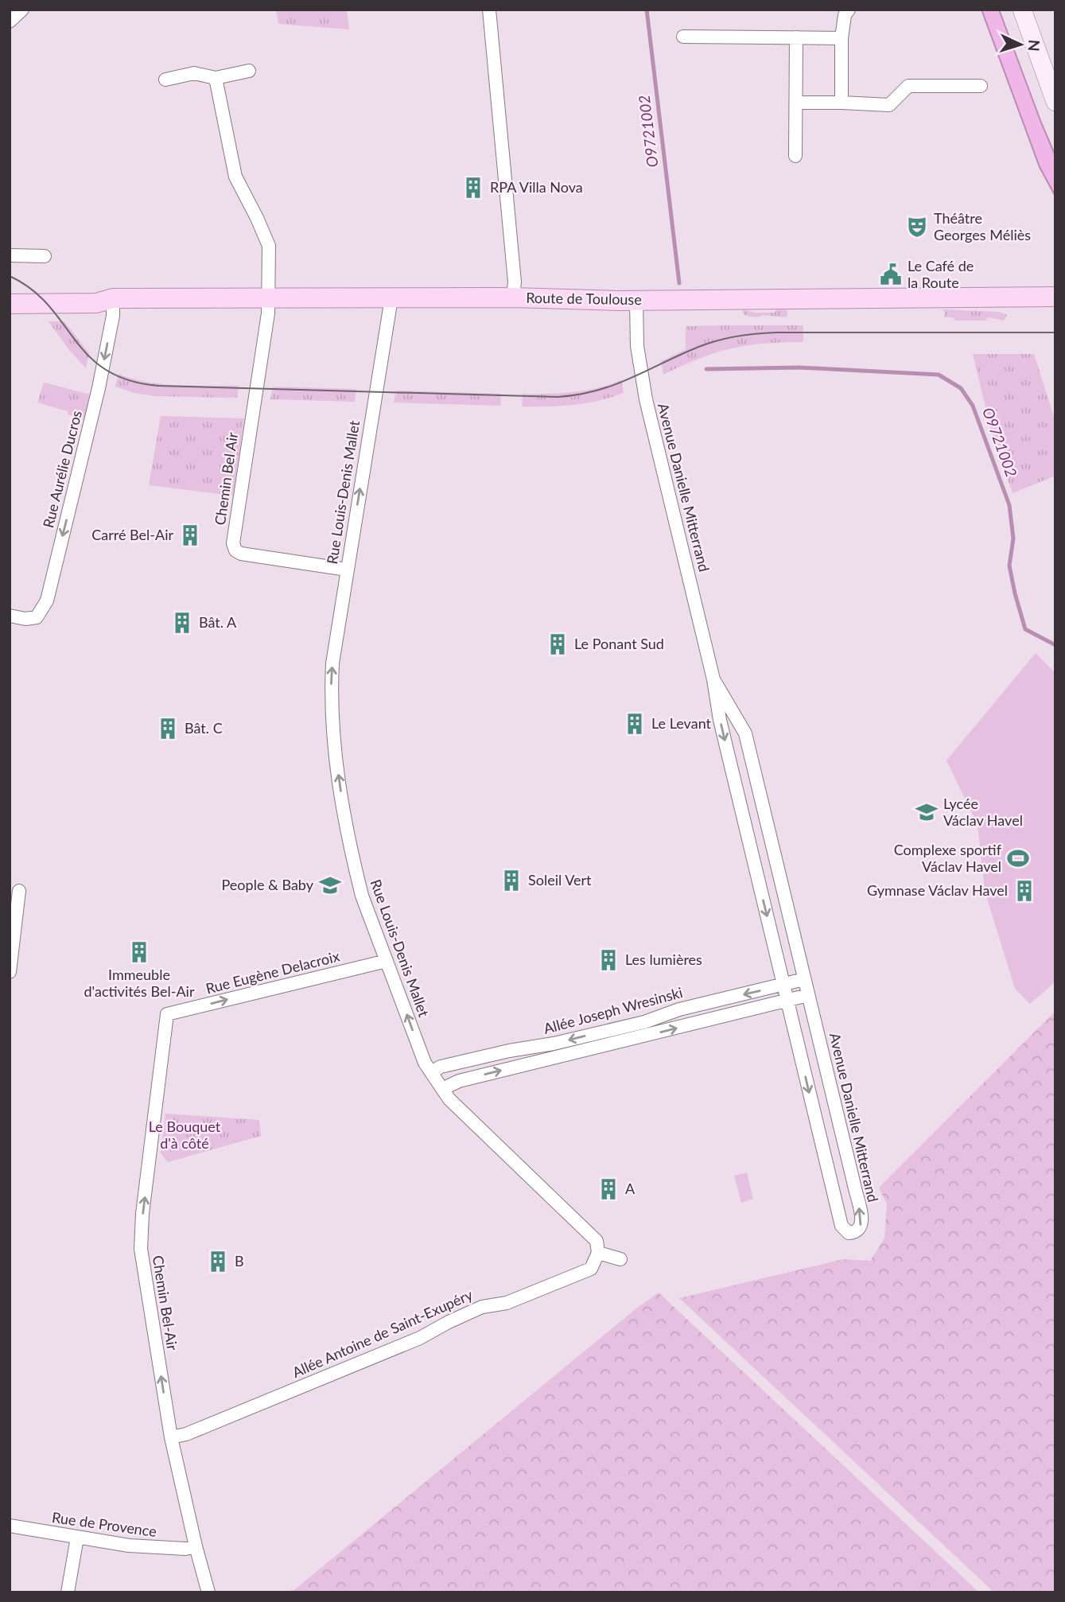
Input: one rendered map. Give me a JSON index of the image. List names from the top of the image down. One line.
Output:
{"streets":{"main road":["Route de Toulouse"],"street":["Rue Aurélie Ducros","Chemin Bel Air","Avenue Danielle Mitterrand","Rue Louis-Denis Mallet","Rue Eugène Delacroix","Allée Joseph Wresinski","Chemin Bel-Air","Allée Antoine de Saint-Exupéry","Rue de Provence"]},"crossings":[["Route de Toulouse","Rue Aurélie Ducros"],["Route de Toulouse","Chemin Bel Air"],["Route de Toulouse","Avenue Danielle Mitterrand"],["Route de Toulouse","Rue Louis-Denis Mallet"],["Chemin Bel Air","Rue Louis-Denis Mallet"],["Avenue Danielle Mitterrand","Allée Joseph Wresinski"],["Rue Louis-Denis Mallet","Rue Eugène Delacroix"],["Rue Louis-Denis Mallet","Allée Joseph Wresinski"],["Rue Louis-Denis Mallet","Allée Antoine de Saint-Exupéry"],["Rue Eugène Delacroix","Chemin Bel-Air"],["Chemin Bel-Air","Allée Antoine de Saint-Exupéry"],["Chemin Bel-Air","Rue de Provence"]],"one_way":["Rue Aurélie Ducros","Rue Louis-Denis Mallet","Rue Eugène Delacroix","Chemin Bel-Air"],"water":["O9721002"],"parks":["Le Bouquet d'à côté"],"places":{"building":["RPA Villa Nova","Carré Bel-Air","Bât. A","Le Ponant Sud","Le Levant","Bât. C","Soleil Vert","Gymnase Václav Havel","Immeuble d'activités Bel-Air","Les lumières","A","B"],"theatre":["Théâtre Georges Méliès"],"public building":["Le Café de la Route"],"school or university":["Lycée Václav Havel","People & Baby"],"sports":["Complexe sportif Václav Havel"]},"north":"right"}
